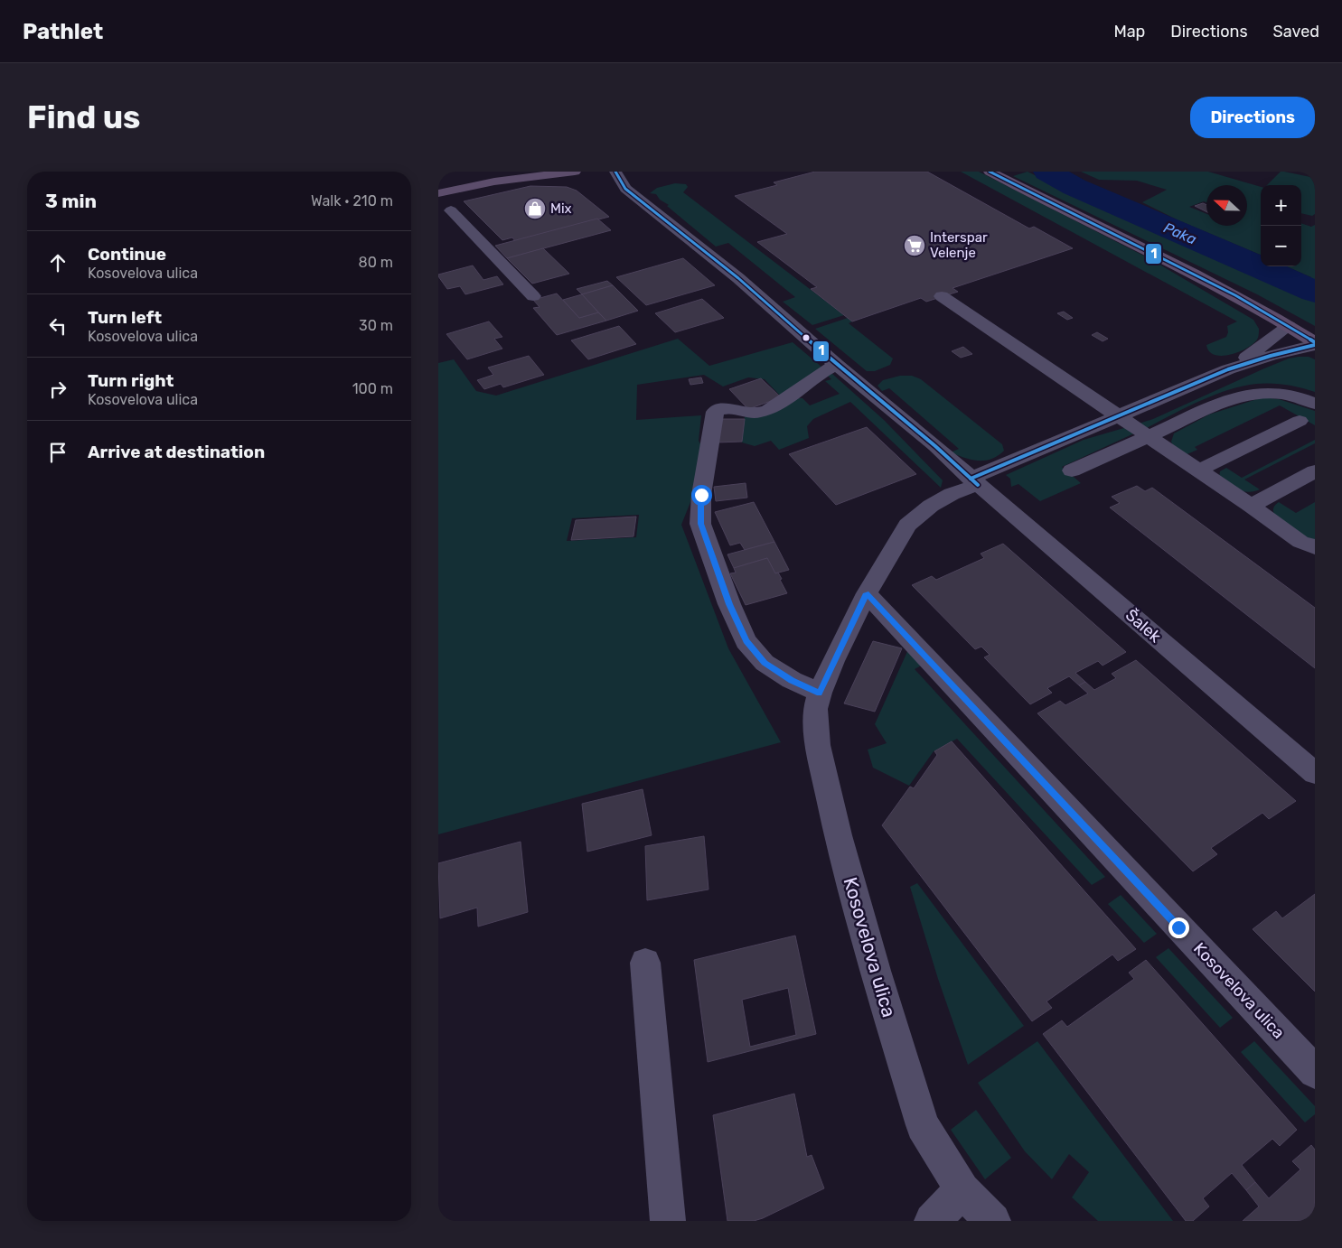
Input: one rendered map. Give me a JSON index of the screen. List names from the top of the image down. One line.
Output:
{"streets":{"street":["Šalek","Kosovelova ulica"]},"crossings":[["Šalek","Kosovelova ulica"]],"water":["Paka"],"places":{"shop":["Mix"],"supermarket":["Interspar Velenje"]},"lines":["transit line 1"],"north":"left","page":{"header":"Pathlet","nav":["Map","Directions","Saved"],"buttons":"Directions","title":"Find us","heading":["3 min","Walk · 210 m"],"map_buttons":["+","−"],"list":[["Continue","Kosovelova ulica","80 m"],["Turn left","Kosovelova ulica","30 m"],["Turn right","Kosovelova ulica","100 m"],"Arrive at destination"]}}
